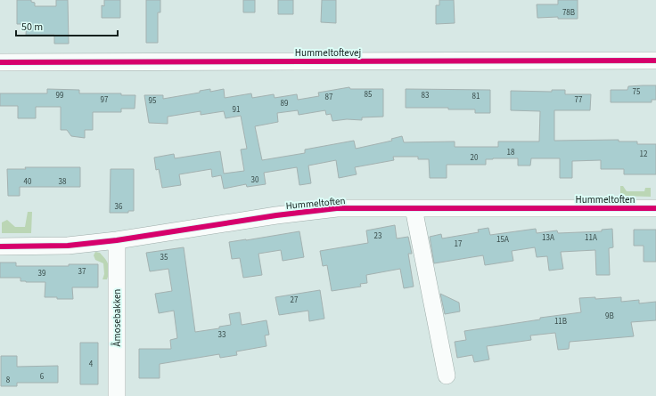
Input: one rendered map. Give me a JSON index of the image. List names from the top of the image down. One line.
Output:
{"streets":{"street":["Hummeltoftevej","Hummeltoften","Åmosebakken"]},"crossings":[["Hummeltoften","Åmosebakken"]],"house_numbers":["78B","75","85","99","83","81","87","97","77","95","89","91","18","12","20","30","40","38","36","23","13A","11A","15A","17","35","37","39","27","9B","11B","33","4","6","8"],"scale_bar":"50 m"}
